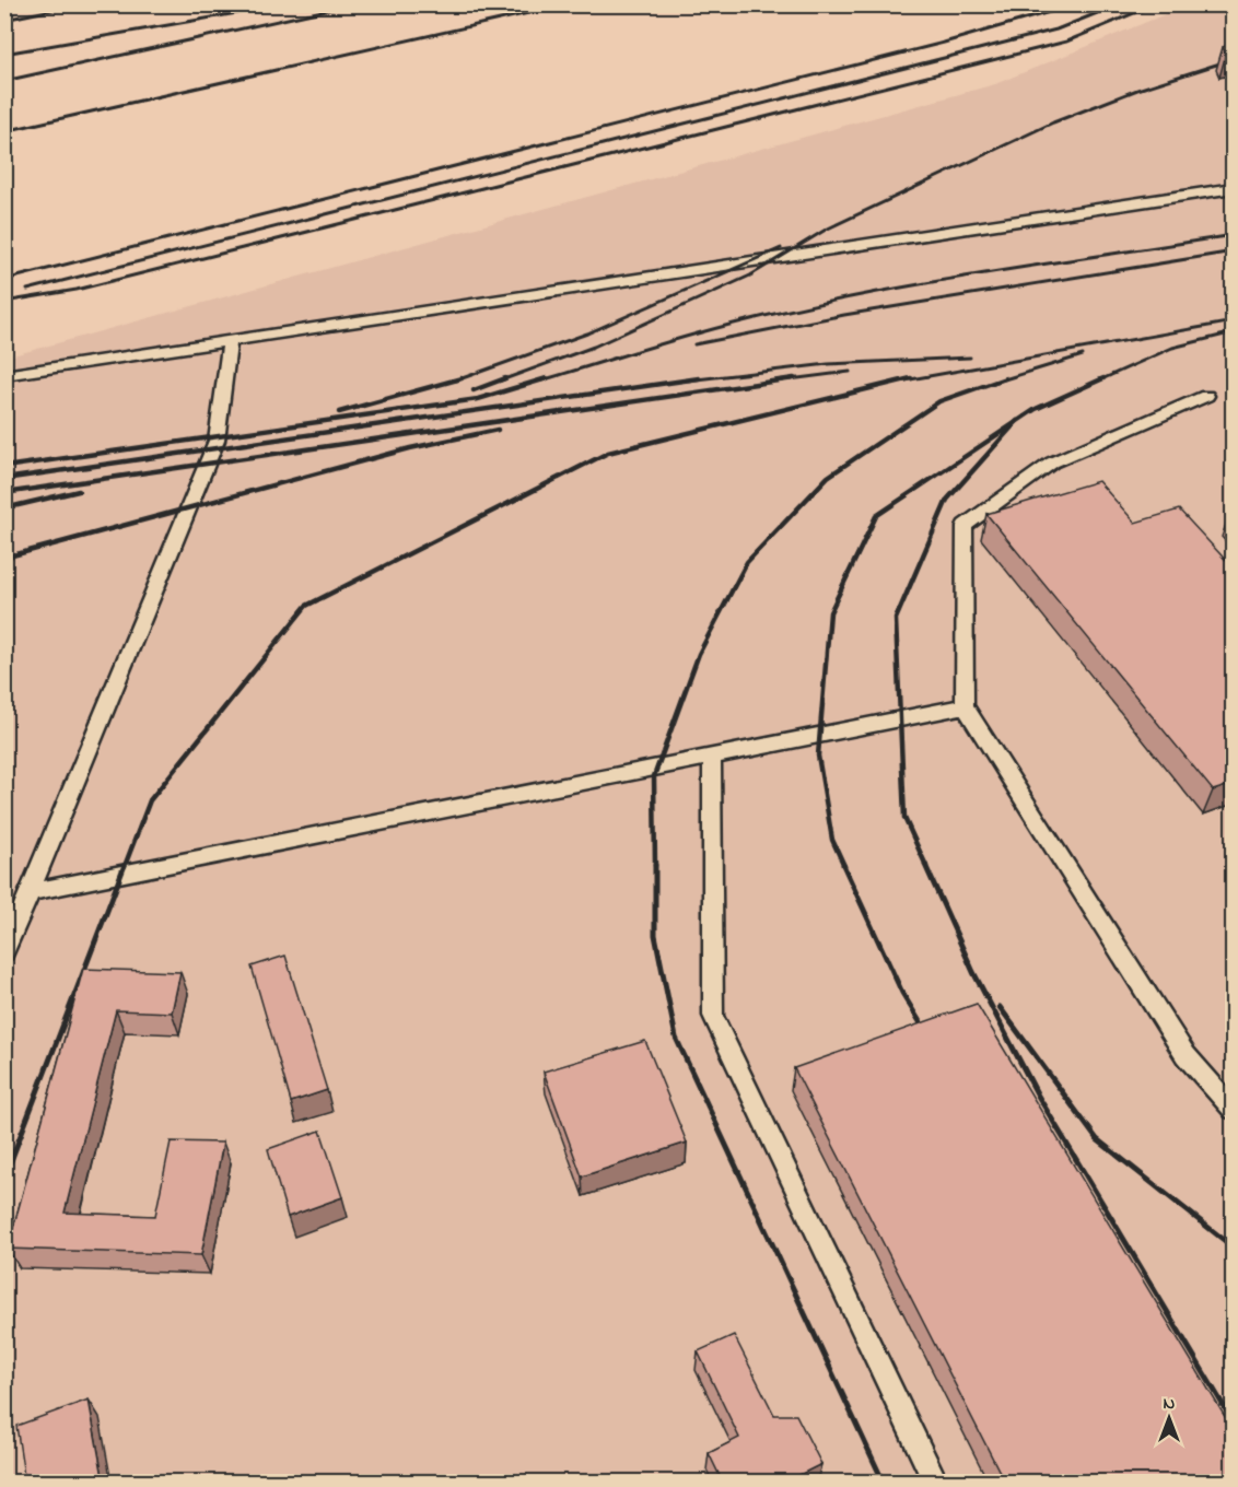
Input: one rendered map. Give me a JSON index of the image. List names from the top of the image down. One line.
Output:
{"north":"top"}
